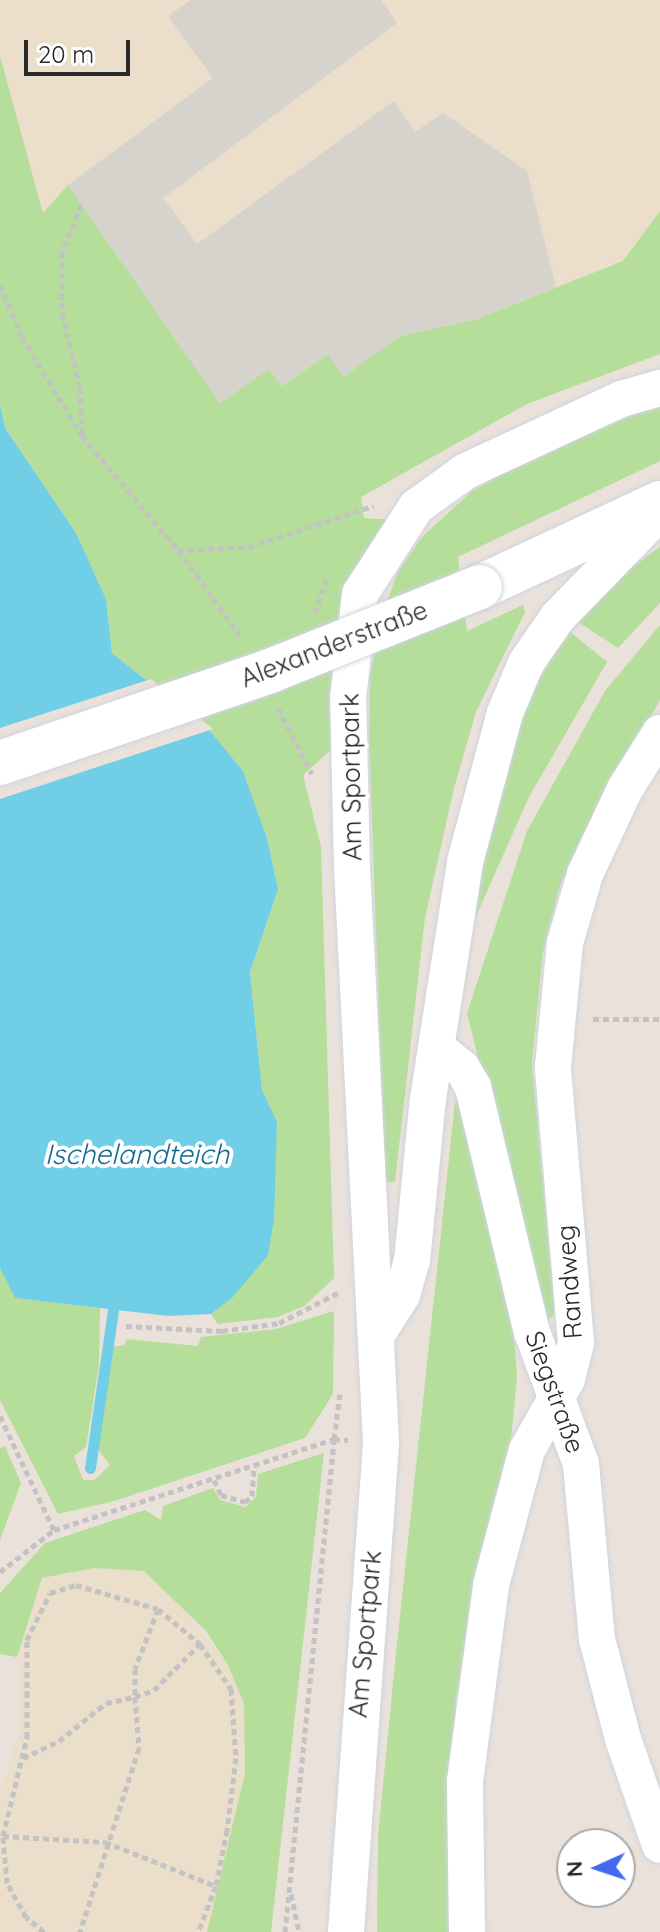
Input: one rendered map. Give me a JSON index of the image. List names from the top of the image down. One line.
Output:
{"streets":{"main road":["Alexanderstraße"],"street":["Am Sportpark","Randweg","Siegstraße"]},"crossings":[["Randweg","Siegstraße"]],"water":["Ischelandteich"],"scale_bar":"20 m","north":"left"}
